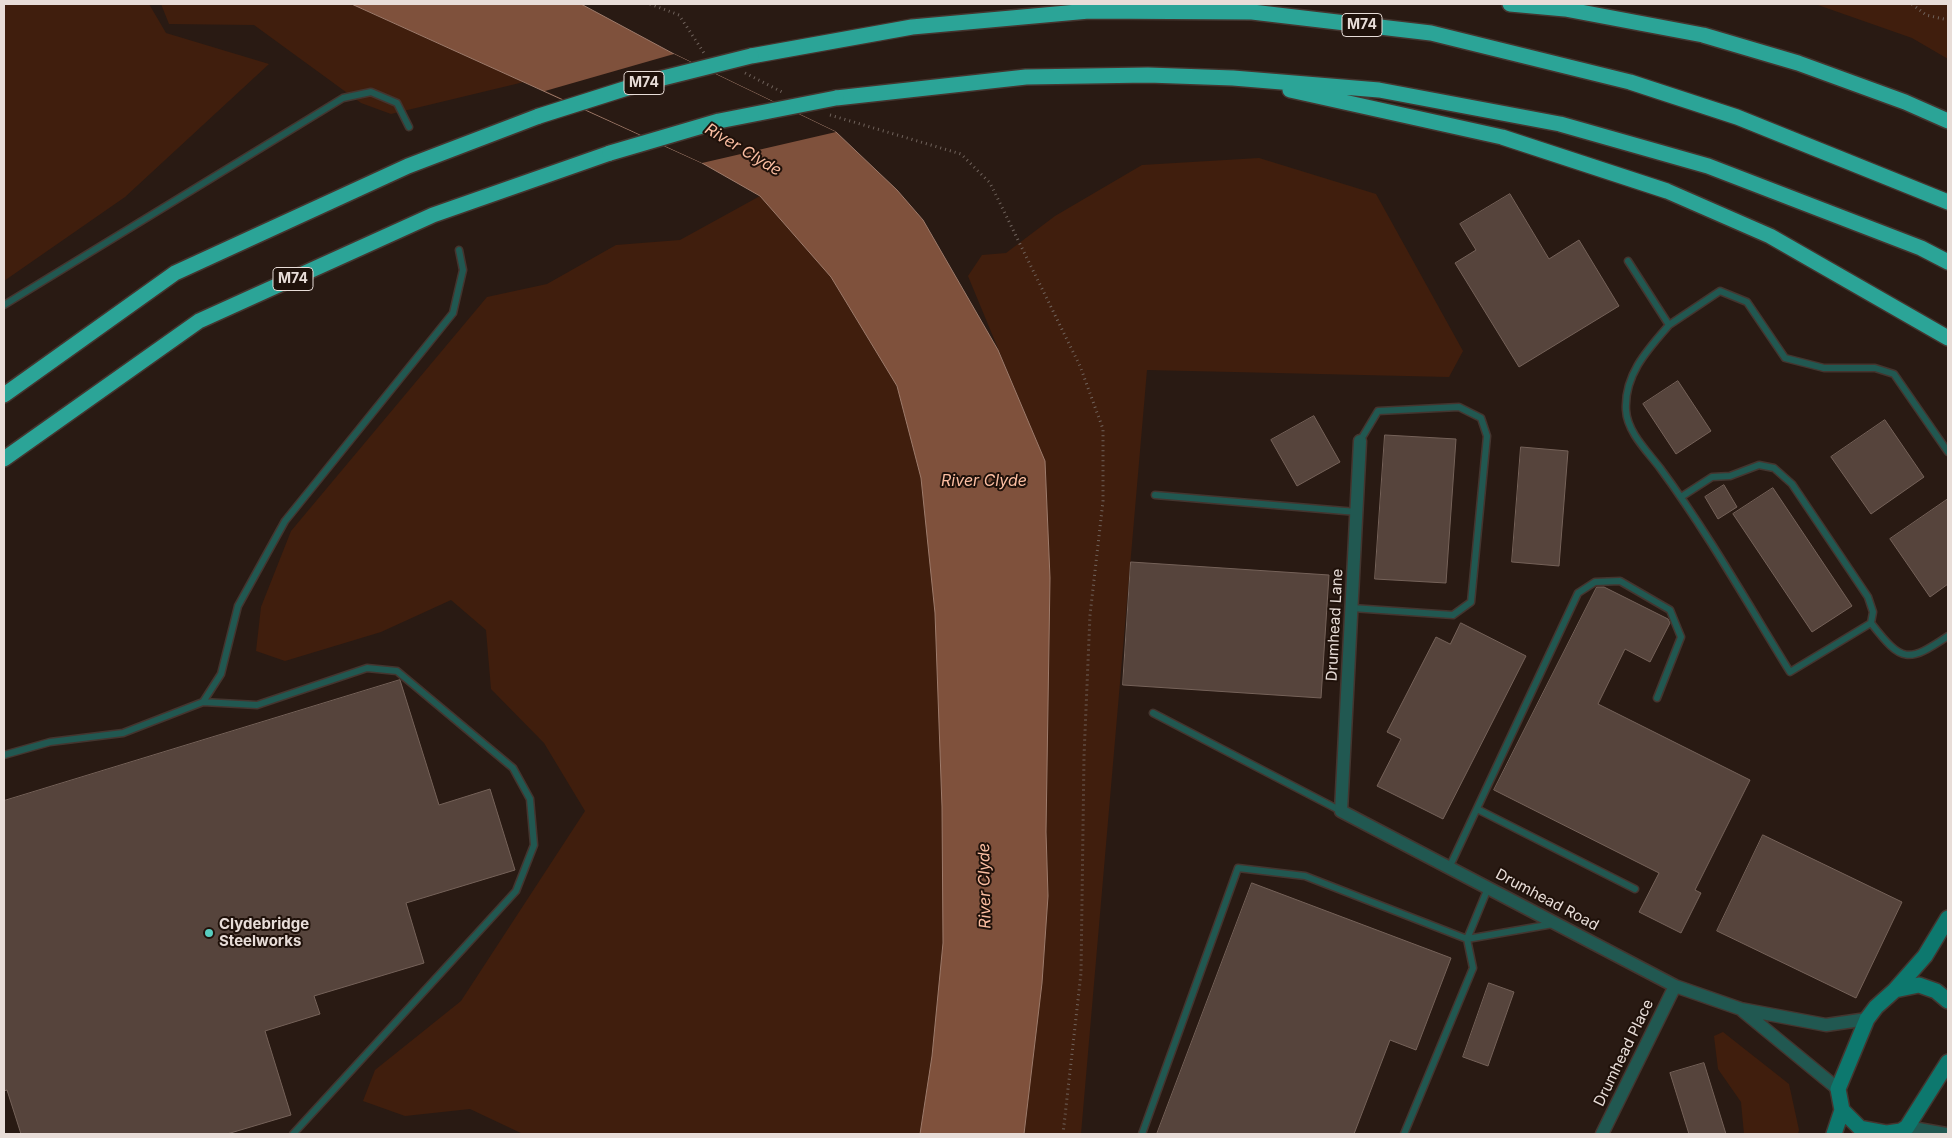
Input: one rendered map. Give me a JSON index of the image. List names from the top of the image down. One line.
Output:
{"streets":{"highway":["M74"],"street":["Drumhead Lane","Drumhead Road","Drumhead Place"]},"crossings":[["Drumhead Lane","Drumhead Road"],["Drumhead Road","Drumhead Place"]],"water":["River Clyde"],"places":["Clydebridge Steelworks"]}
